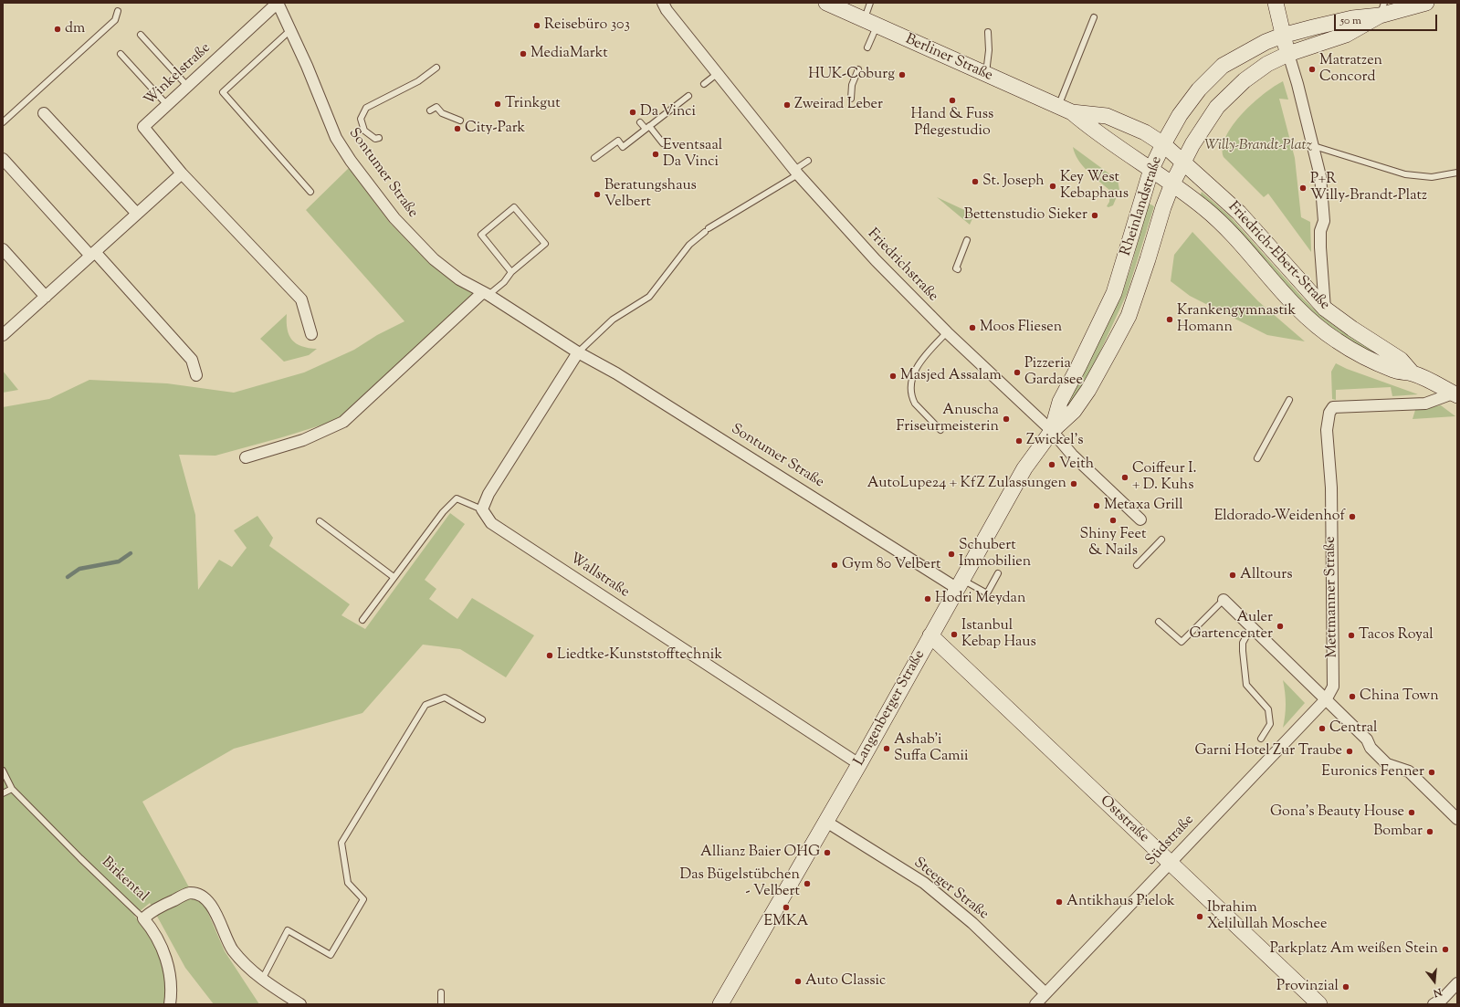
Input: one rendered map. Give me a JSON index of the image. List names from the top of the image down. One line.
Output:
{"streets":{"main road":["Berliner Straße","Rheinlandstraße","Friedrich-Ebert-Straße","Langenberger Straße","Oststraße"],"street":["Winkelstraße","Sontumer Straße","Friedrichstraße","Wallstraße","Mettmanner Straße","Südstraße","Birkental","Steeger Straße"]},"crossings":[["Berliner Straße","Rheinlandstraße"],["Berliner Straße","Friedrich-Ebert-Straße"],["Winkelstraße","Sontumer Straße"],["Sontumer Straße","Langenberger Straße"],["Rheinlandstraße","Friedrich-Ebert-Straße"],["Rheinlandstraße","Friedrichstraße"],["Rheinlandstraße","Langenberger Straße"],["Friedrich-Ebert-Straße","Mettmanner Straße"],["Friedrichstraße","Langenberger Straße"],["Wallstraße","Langenberger Straße"],["Mettmanner Straße","Südstraße"],["Langenberger Straße","Oststraße"],["Langenberger Straße","Steeger Straße"],["Oststraße","Südstraße"],["Südstraße","Steeger Straße"]],"parks":["Willy-Brandt-Platz"],"places":["Reisebüro 303","dm","MediaMarkt","Matratzen Concord","HUK-Coburg","Hand & Fuss Pflegestudio","Trinkgut","Zweirad Leber","Da Vinci","City-Park","Eventsaal Da Vinci","St. Joseph","Key West Kebaphaus","P+R Willy-Brandt-Platz","Beratungshaus Velbert","Bettenstudio Sieker","Krankengymnastik Homann","Moos Fliesen","Pizzeria Gardasee","Masjed Assalam","Anuscha Friseurmeisterin","Zwickel's","Veith","Coiffeur I. + D. Kuhs","AutoLupe24 + KfZ Zulassungen","Metaxa Grill","Eldorado-Weidenhof","Shiny Feet & Nails","Schubert Immobilien","Gym 80 Velbert","Alltours","Hodri Meydan","Auler Gartencenter","Istanbul Kebap Haus","Tacos Royal","Liedtke-Kunststofftechnik","China Town","Central","Ashab'i Suffa Camii","Garni Hotel Zur Traube","Euronics Fenner","Gona's Beauty House","Bombar","Allianz Baier OHG","Das Bügelstübchen - Velbert","Antikhaus Pielok","EMKA","Ibrahim Xelilullah Moschee","Parkplatz Am weißen Stein","Auto Classic","Provinzial"],"scale_bar":"50 m","north":"bottom"}
